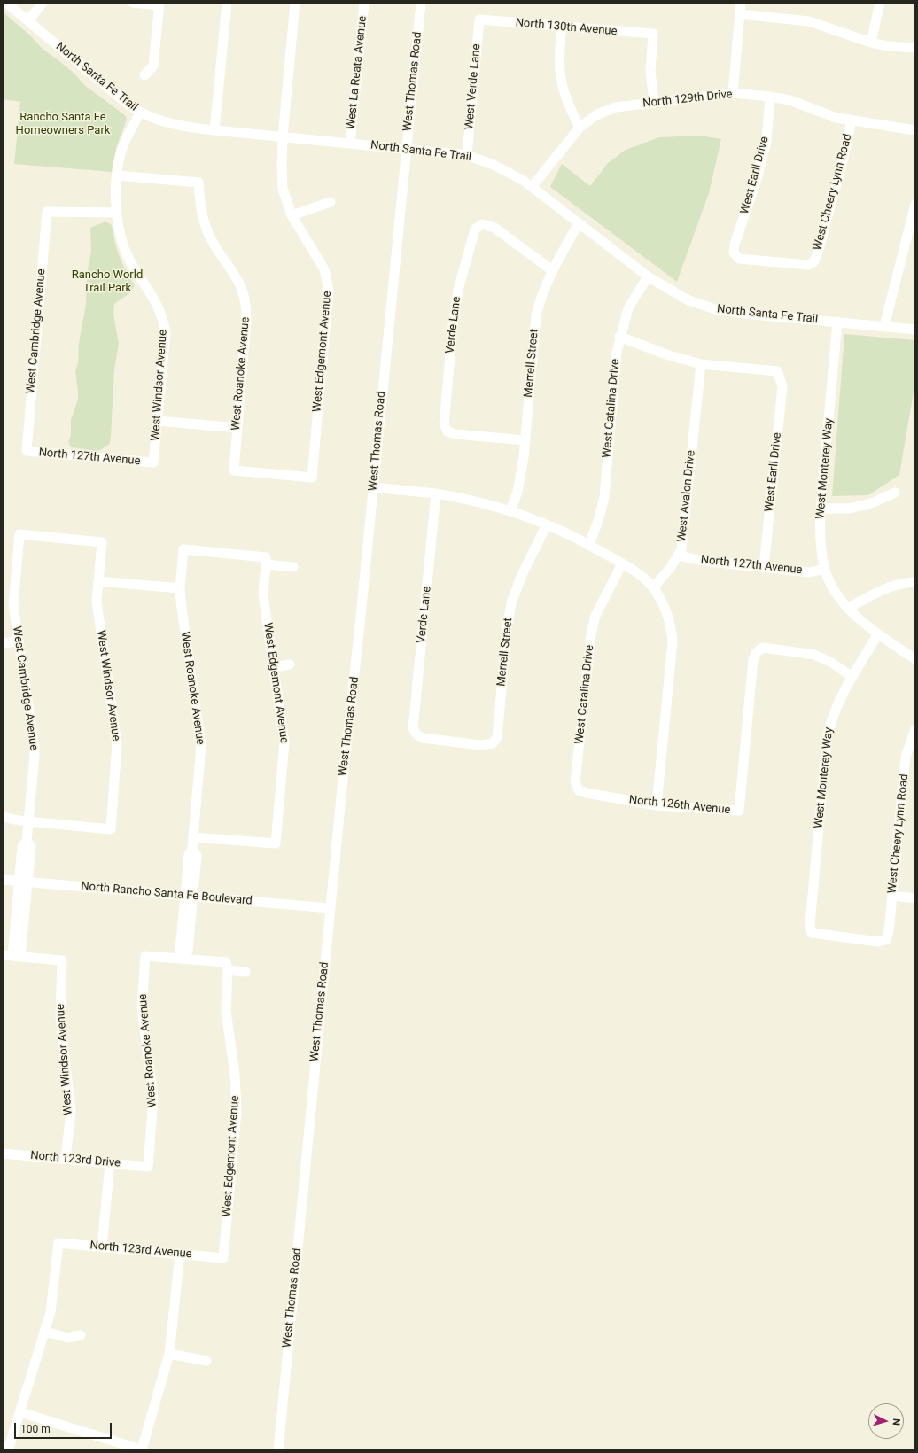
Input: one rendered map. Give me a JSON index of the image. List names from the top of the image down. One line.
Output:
{"streets":{"street":["North 130th Avenue","West La Reata Avenue","North Santa Fe Trail","West Thomas Road","West Verde Lane","North 129th Drive","West Earll Drive","West Cheery Lynn Road","Verde Lane","West Cambridge Avenue","West Edgemont Avenue","Merrell Street","West Roanoke Avenue","West Windsor Avenue","West Catalina Drive","North 127th Avenue","West Monterey Way","West Avalon Drive","North 126th Avenue","North Rancho Santa Fe Boulevard","North 123rd Drive","North 123rd Avenue"]},"crossings":[["North 130th Avenue","West Verde Lane"],["North 130th Avenue","North 129th Drive"],["West La Reata Avenue","North Santa Fe Trail"],["North Santa Fe Trail","West Thomas Road"],["North Santa Fe Trail","West Verde Lane"],["North Santa Fe Trail","North 129th Drive"],["North Santa Fe Trail","West Edgemont Avenue"],["North Santa Fe Trail","Merrell Street"],["North Santa Fe Trail","West Windsor Avenue"],["North Santa Fe Trail","West Catalina Drive"],["North Santa Fe Trail","West Monterey Way"],["West Thomas Road","North Rancho Santa Fe Boulevard"],["North 129th Drive","West Earll Drive"],["North 129th Drive","West Cheery Lynn Road"],["West Earll Drive","West Cheery Lynn Road"],["West Earll Drive","North 127th Avenue"],["West Earll Drive","West Avalon Drive"],["West Cheery Lynn Road","West Monterey Way"],["Verde Lane","Merrell Street"],["West Cambridge Avenue","West Windsor Avenue"],["West Cambridge Avenue","North 127th Avenue"],["West Cambridge Avenue","North Rancho Santa Fe Boulevard"],["West Edgemont Avenue","West Roanoke Avenue"],["West Edgemont Avenue","North 123rd Avenue"],["West Roanoke Avenue","West Windsor Avenue"],["West Roanoke Avenue","North Rancho Santa Fe Boulevard"],["West Roanoke Avenue","North 123rd Drive"],["West Windsor Avenue","North 127th Avenue"],["West Windsor Avenue","North 123rd Drive"],["West Catalina Drive","North 126th Avenue"],["North 127th Avenue","West Monterey Way"],["North 127th Avenue","West Avalon Drive"],["West Monterey Way","North 126th Avenue"]],"parks":["Rancho Santa Fe Homeowners Park","Rancho World Trail Park"],"scale_bar":"100 m","north":"right"}
